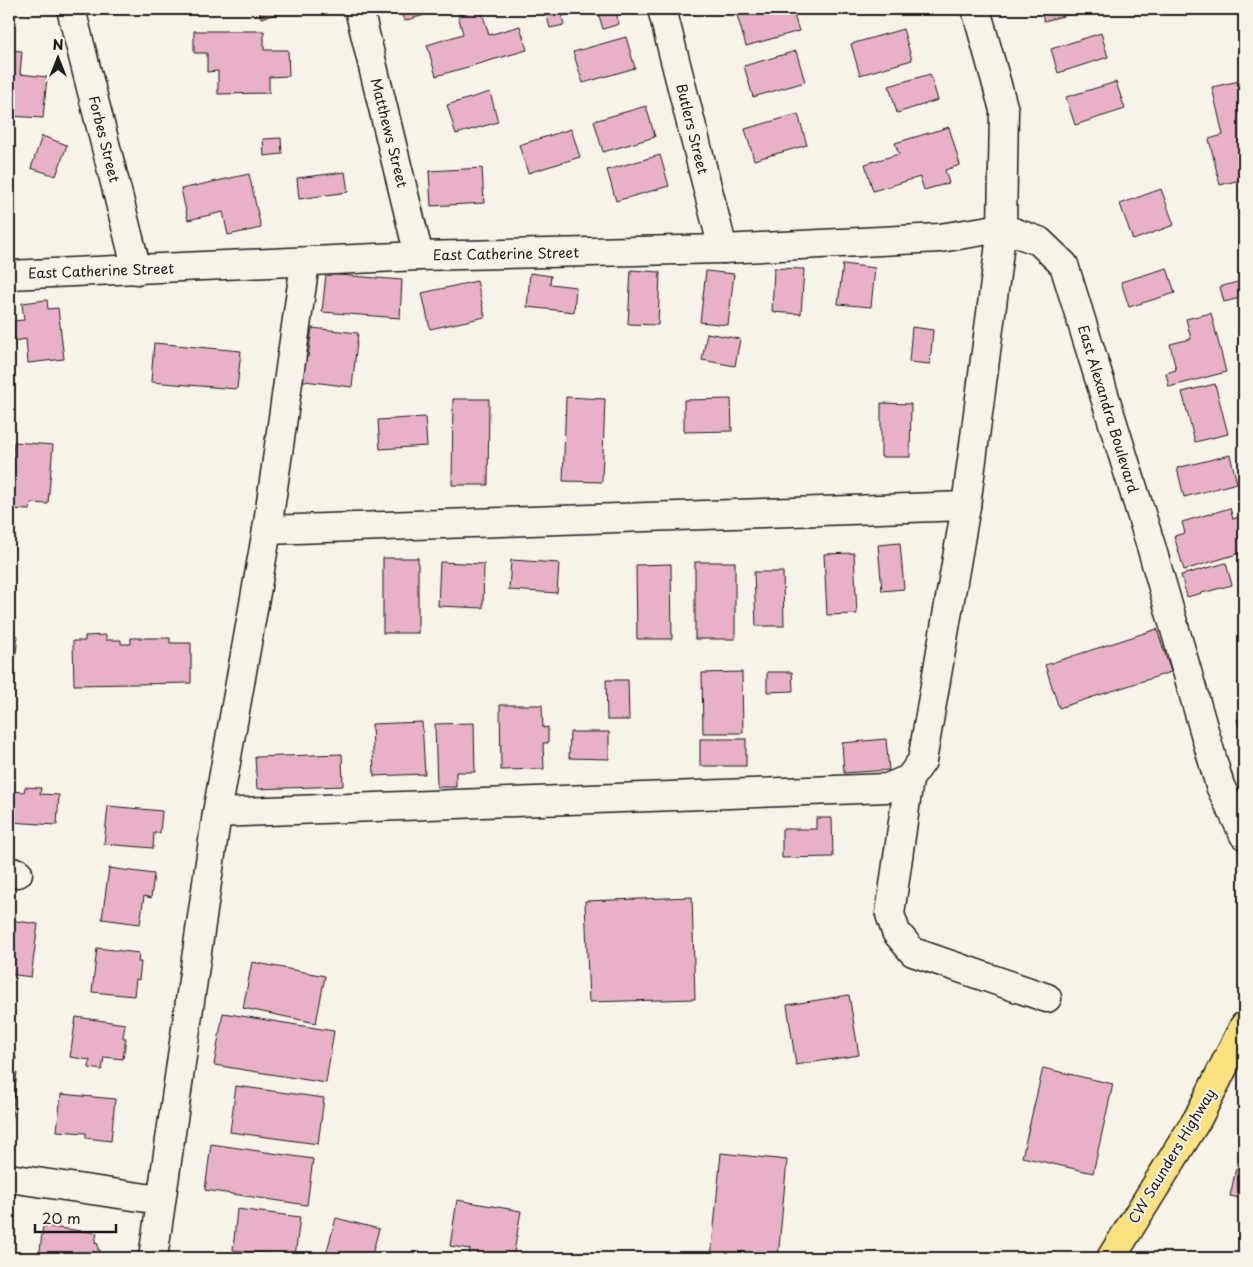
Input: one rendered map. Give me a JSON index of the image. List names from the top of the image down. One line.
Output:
{"streets":{"main road":["CW Saunders Highway"],"street":["Butlers Street","Matthews Street","Forbes Street","East Catherine Street","East Alexandra Boulevard"]},"crossings":[["Butlers Street","East Catherine Street"],["Matthews Street","East Catherine Street"],["Forbes Street","East Catherine Street"],["East Catherine Street","East Alexandra Boulevard"]],"scale_bar":"20 m","north":"top"}
